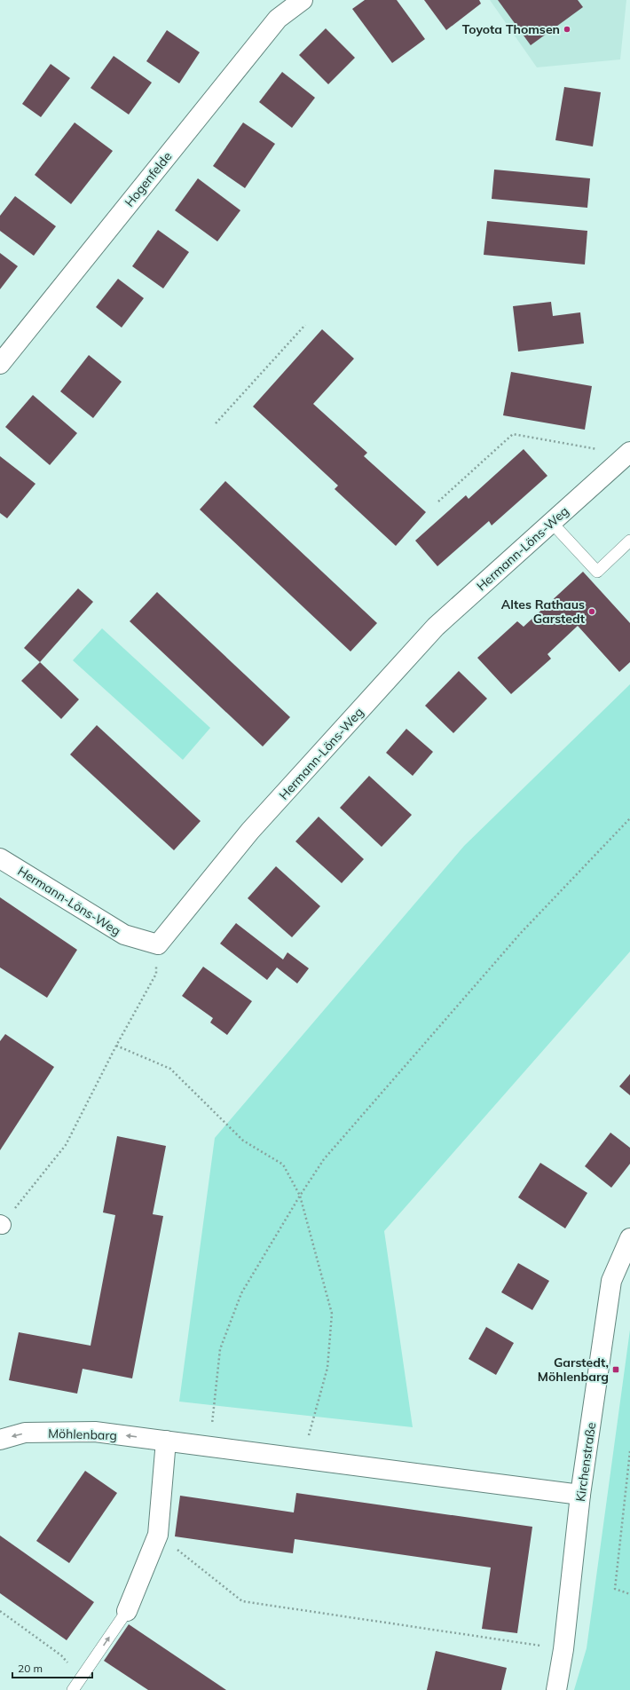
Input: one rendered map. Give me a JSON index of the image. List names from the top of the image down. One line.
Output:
{"streets":{"street":["Hogenfelde","Hermann-Löns-Weg","Möhlenbarg","Kirchenstraße"]},"crossings":[["Möhlenbarg","Kirchenstraße"]],"places":{"other":["Toyota Thomsen","Altes Rathaus Garstedt"],"transit":["Garstedt, Möhlenbarg"]},"scale_bar":"20 m"}
